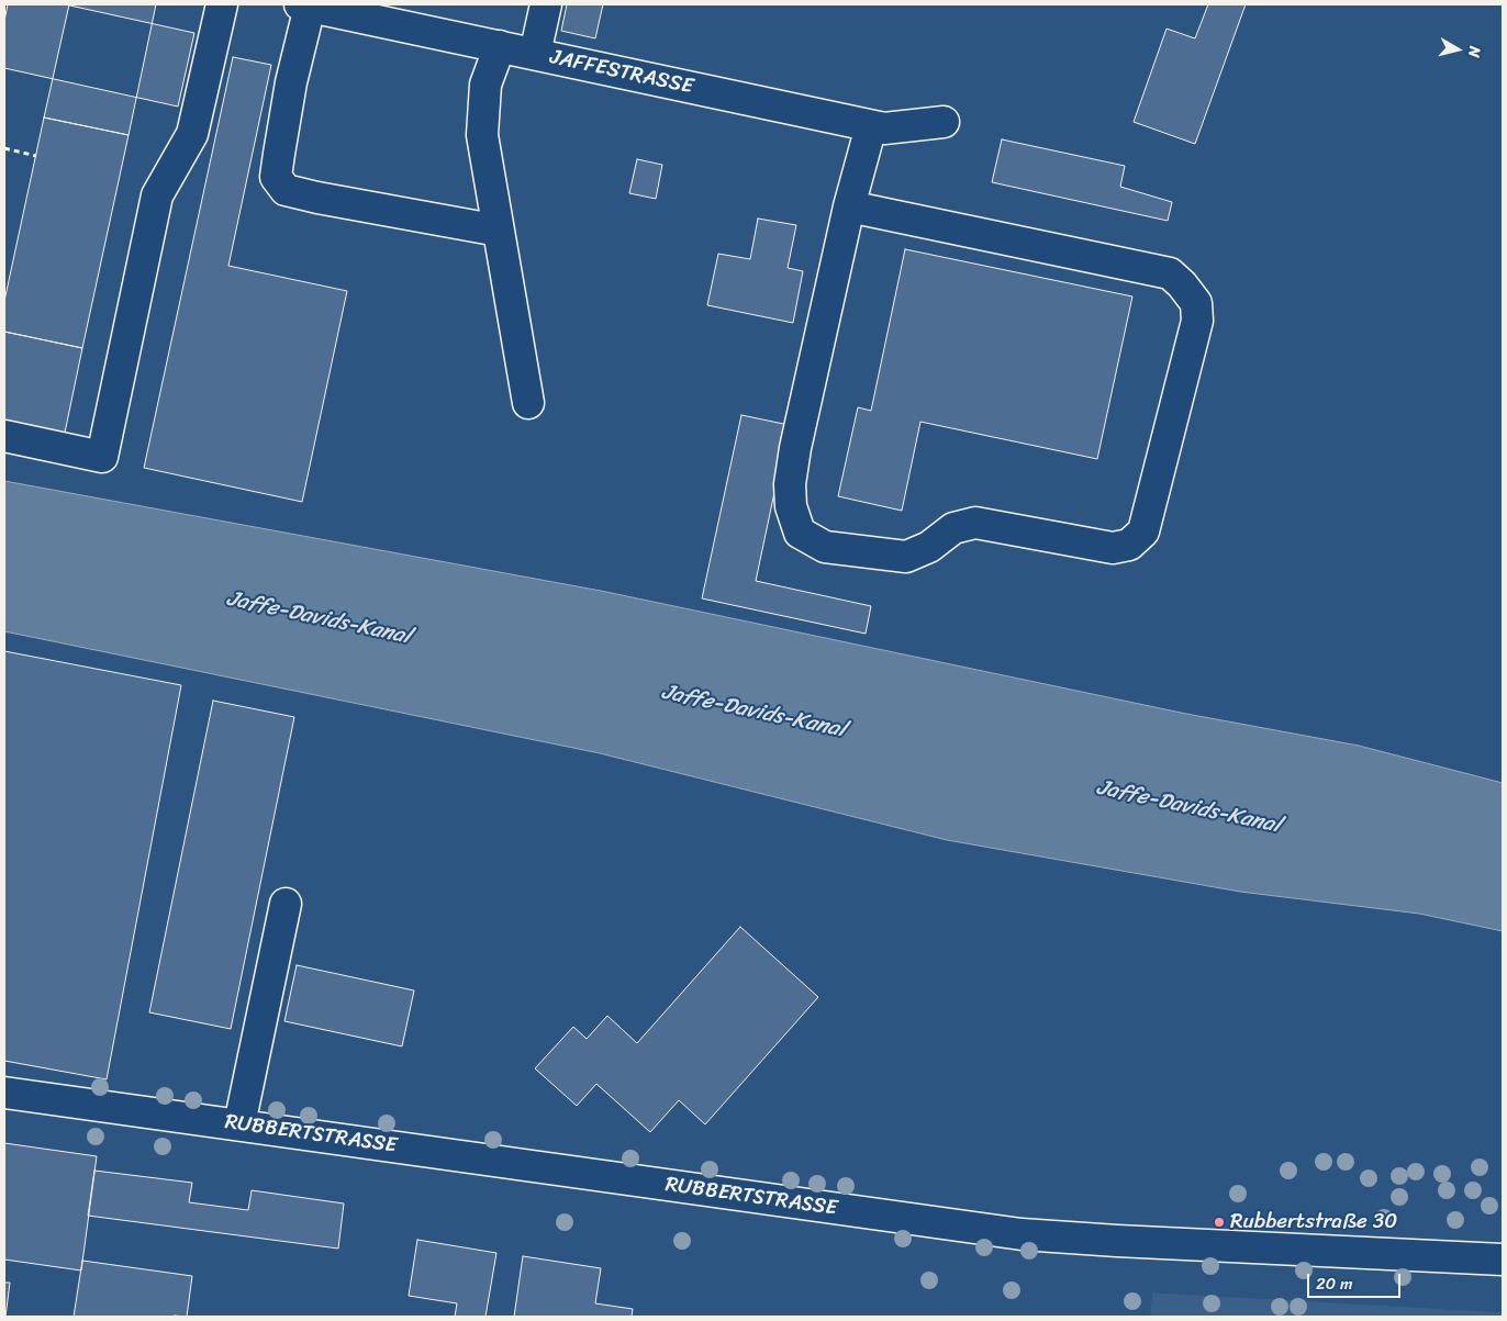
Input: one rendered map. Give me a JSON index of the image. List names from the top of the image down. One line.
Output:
{"streets":{"street":["JAFFESTRASSE","RUBBERTSTRASSE"]},"water":["Jaffe-Davids-Kanal"],"places":["Rubbertstraße 30"],"scale_bar":"20 m","north":"right"}
